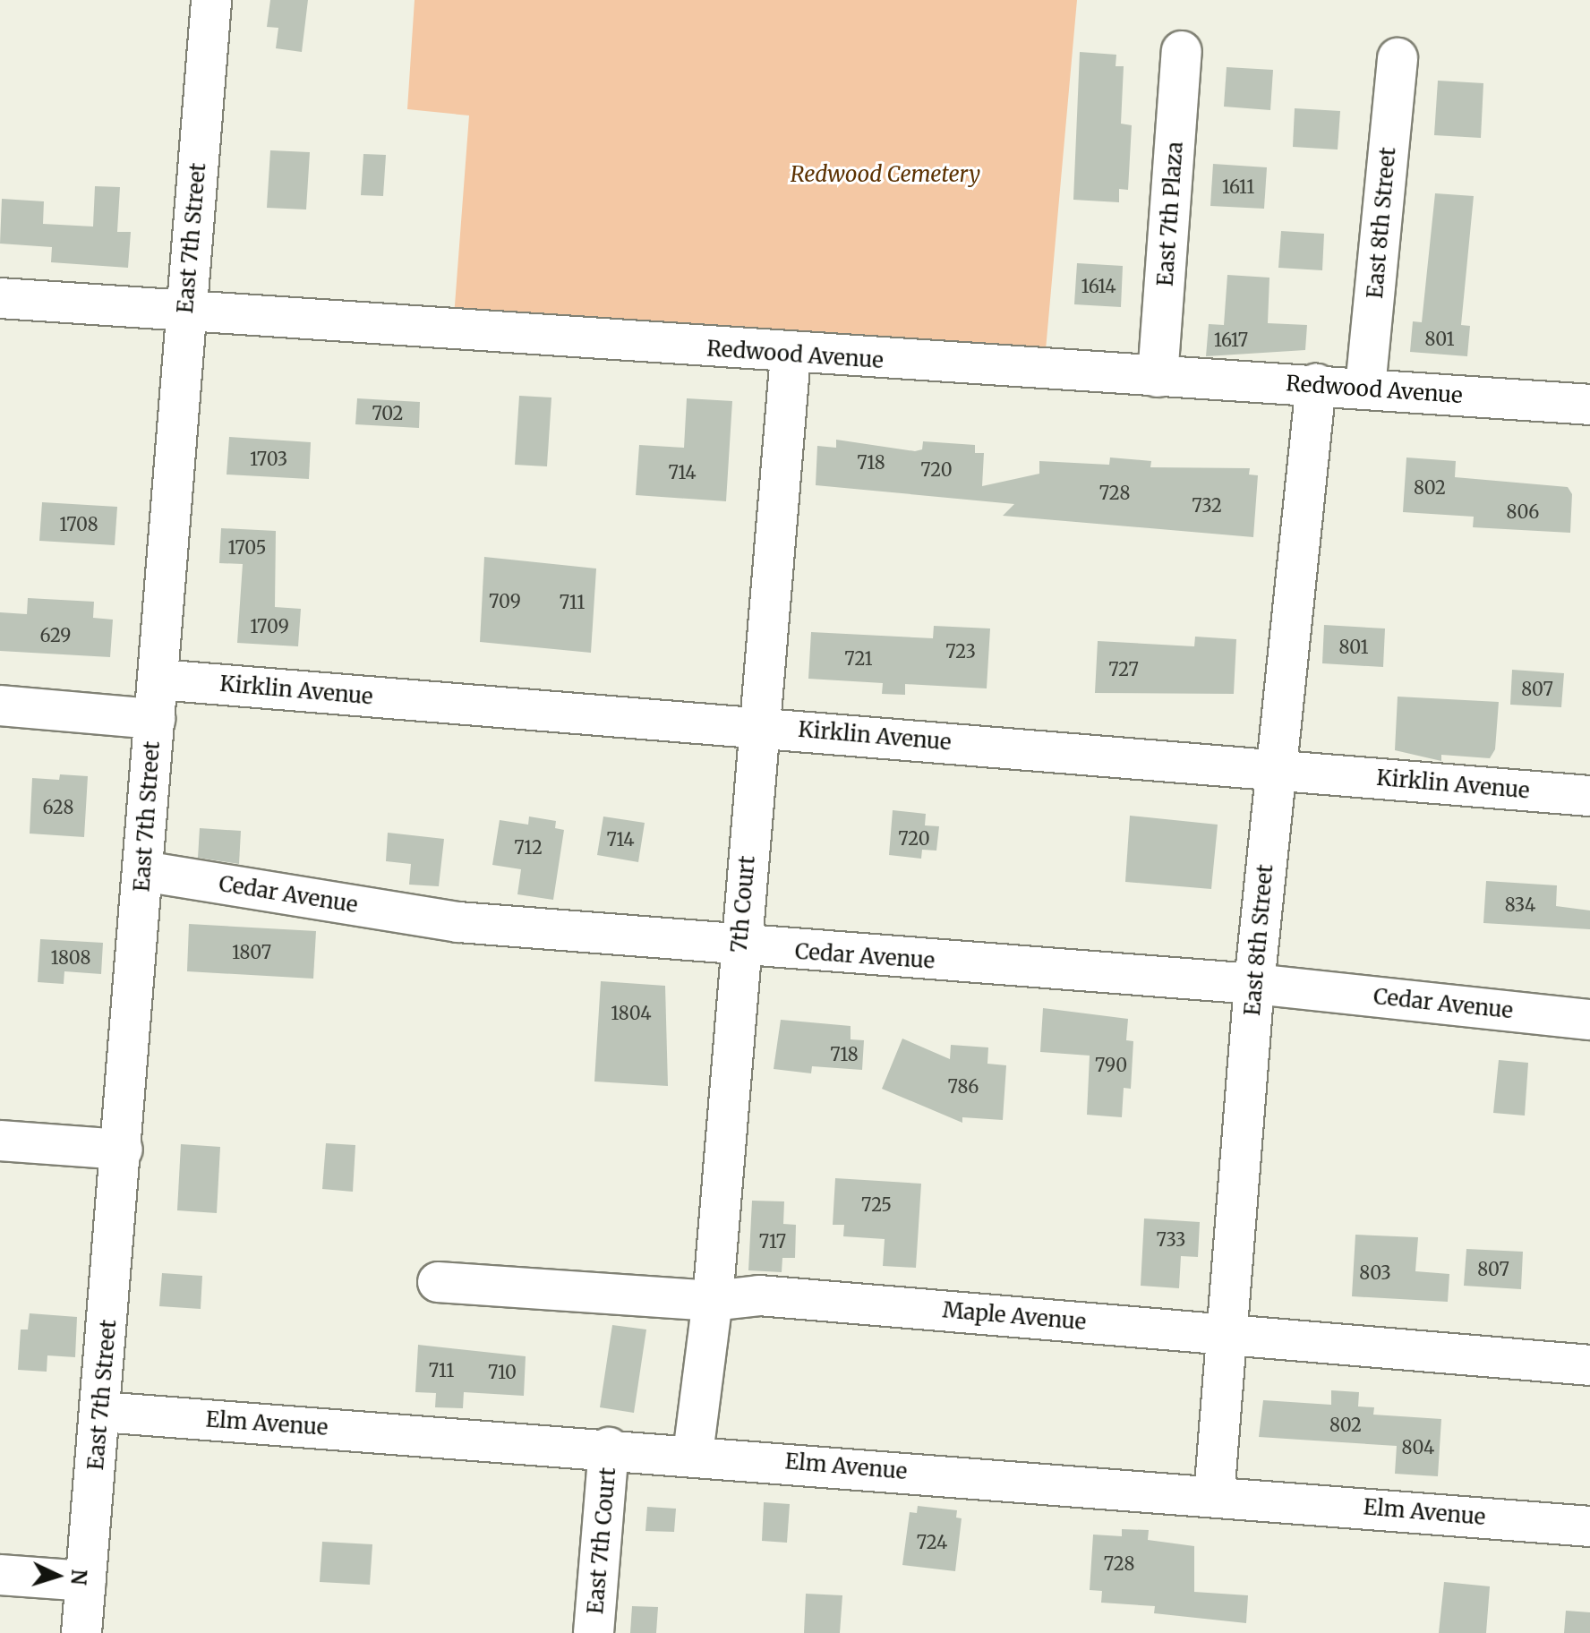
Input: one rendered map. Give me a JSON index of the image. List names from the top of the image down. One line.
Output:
{"streets":{"street":["East 7th Plaza","East 8th Street","East 7th Street","Redwood Avenue","Kirklin Avenue","Cedar Avenue","7th Court","Maple Avenue","Elm Avenue","East 7th Court"]},"crossings":[["East 7th Plaza","Redwood Avenue"],["East 8th Street","Redwood Avenue"],["East 8th Street","Kirklin Avenue"],["East 8th Street","Cedar Avenue"],["East 8th Street","Maple Avenue"],["East 8th Street","Elm Avenue"],["East 7th Street","Redwood Avenue"],["East 7th Street","Kirklin Avenue"],["East 7th Street","Cedar Avenue"],["East 7th Street","Elm Avenue"],["Redwood Avenue","7th Court"],["Kirklin Avenue","7th Court"],["Cedar Avenue","7th Court"],["7th Court","Maple Avenue"],["7th Court","Elm Avenue"],["Elm Avenue","East 7th Court"]],"parks":["Redwood Cemetery"],"house_numbers":["1611","1614","801","1617","702","1703","718","720","714","802","728","732","806","1708","1705","709","711","1709","629","801","723","721","727","807","628","720","714","712","834","1807","1808","1804","718","790","786","725","733","717","807","803","711","710","802","804","724","728"],"north":"right"}
